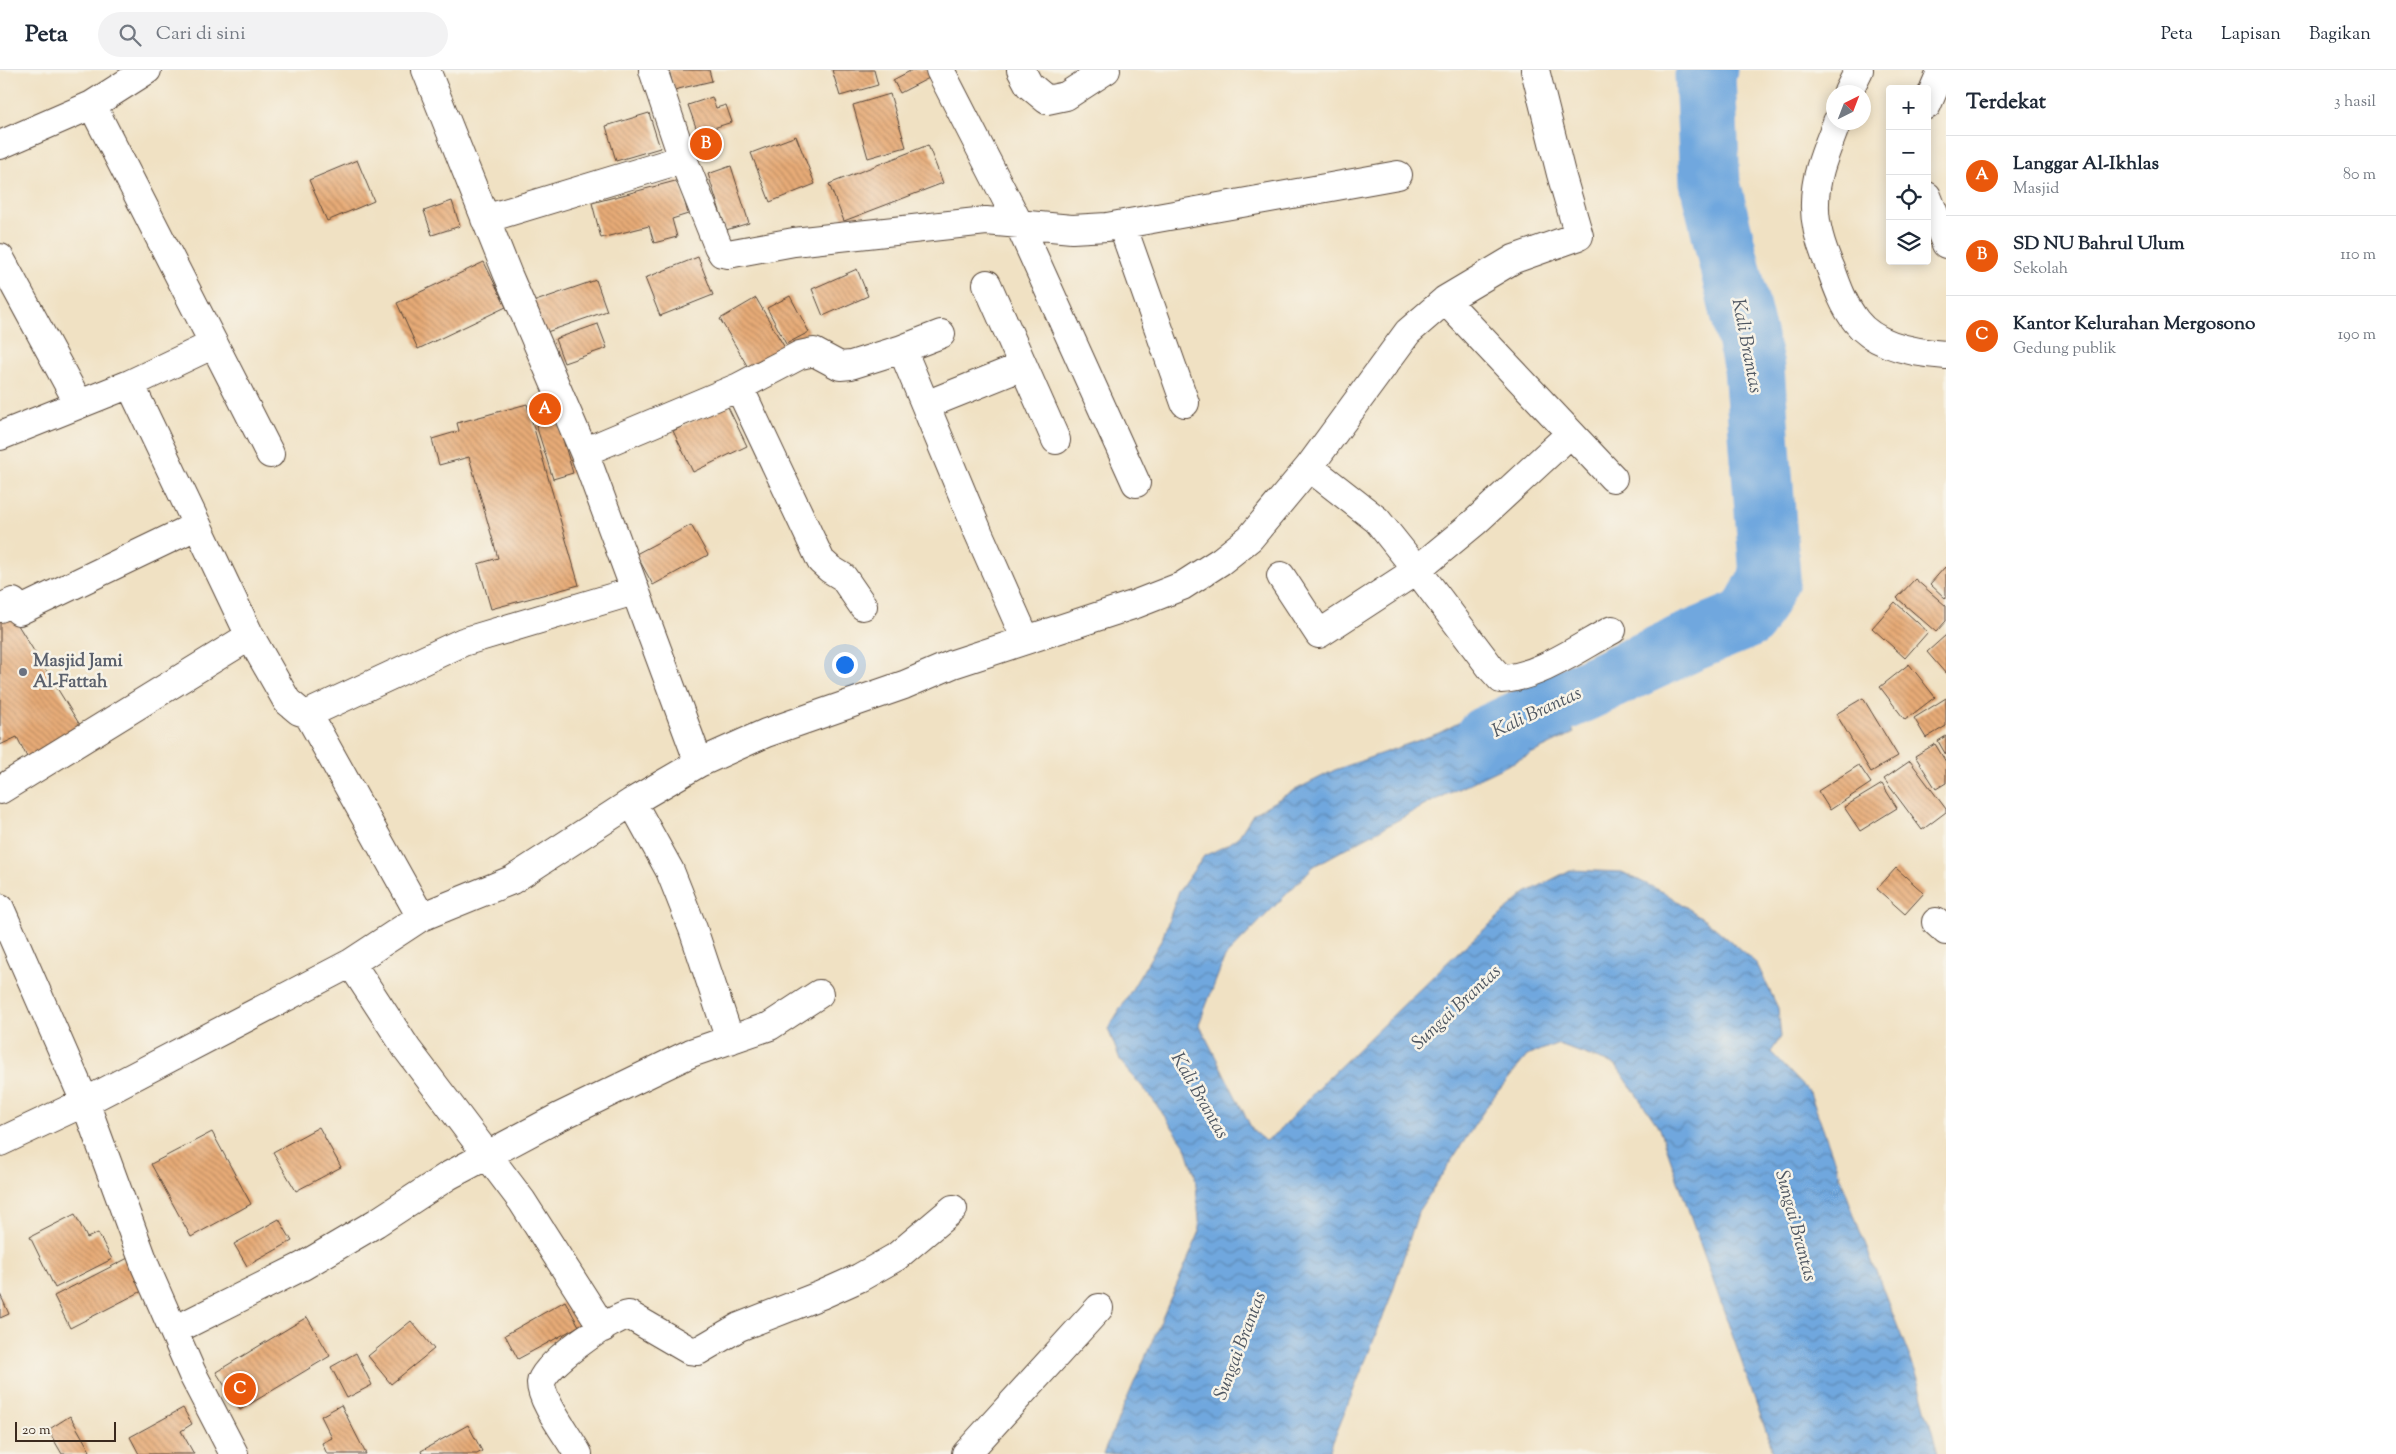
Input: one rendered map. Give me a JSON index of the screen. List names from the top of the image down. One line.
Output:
{"water":["Kali Brantas","Sungai Brantas"],"places":["Masjid Jami Al-Fattah"],"scale_bar":"20 m","north":"top right","page":{"header":"Peta","search":"Cari di sini","nav":["Peta","Lapisan","Bagikan"],"heading":["Terdekat","3 hasil"],"map_buttons":["+","−"],"pins":["B","A","C"],"list":[{"mark":"A","name":"Langgar Al-Ikhlas","note":"Masjid","value":"80 m"},{"mark":"B","name":"SD NU Bahrul Ulum","note":"Sekolah","value":"110 m"},{"mark":"C","name":"Kantor Kelurahan Mergosono","note":"Gedung publik","value":"190 m"}],"scale":"20 m"}}
